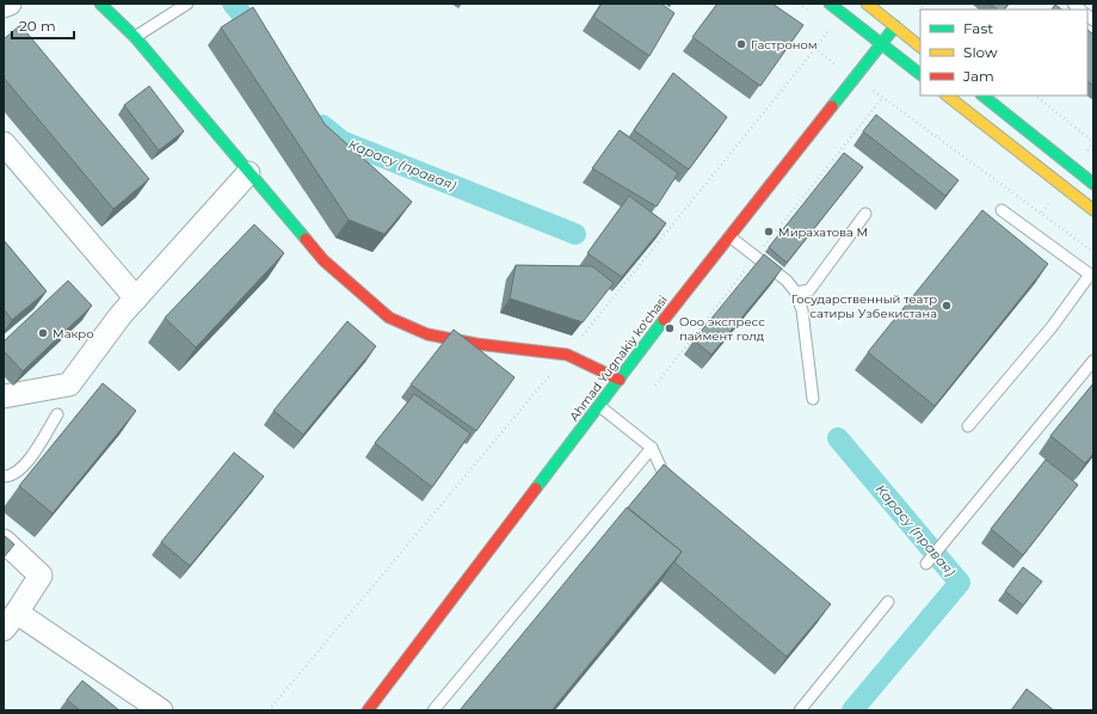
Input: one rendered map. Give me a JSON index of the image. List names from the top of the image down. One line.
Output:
{"streets":{"street":["Ahmad Yugnakiy ko'chasi"]},"water":["Карасу (правая)"],"places":["Гастроном","Мирахатова М","Государственный театр сатиры Узбекистана","Ооо экспресс паймент голд","Макро"],"legend":["Fast","Slow","Jam"],"scale_bar":"20 m"}
